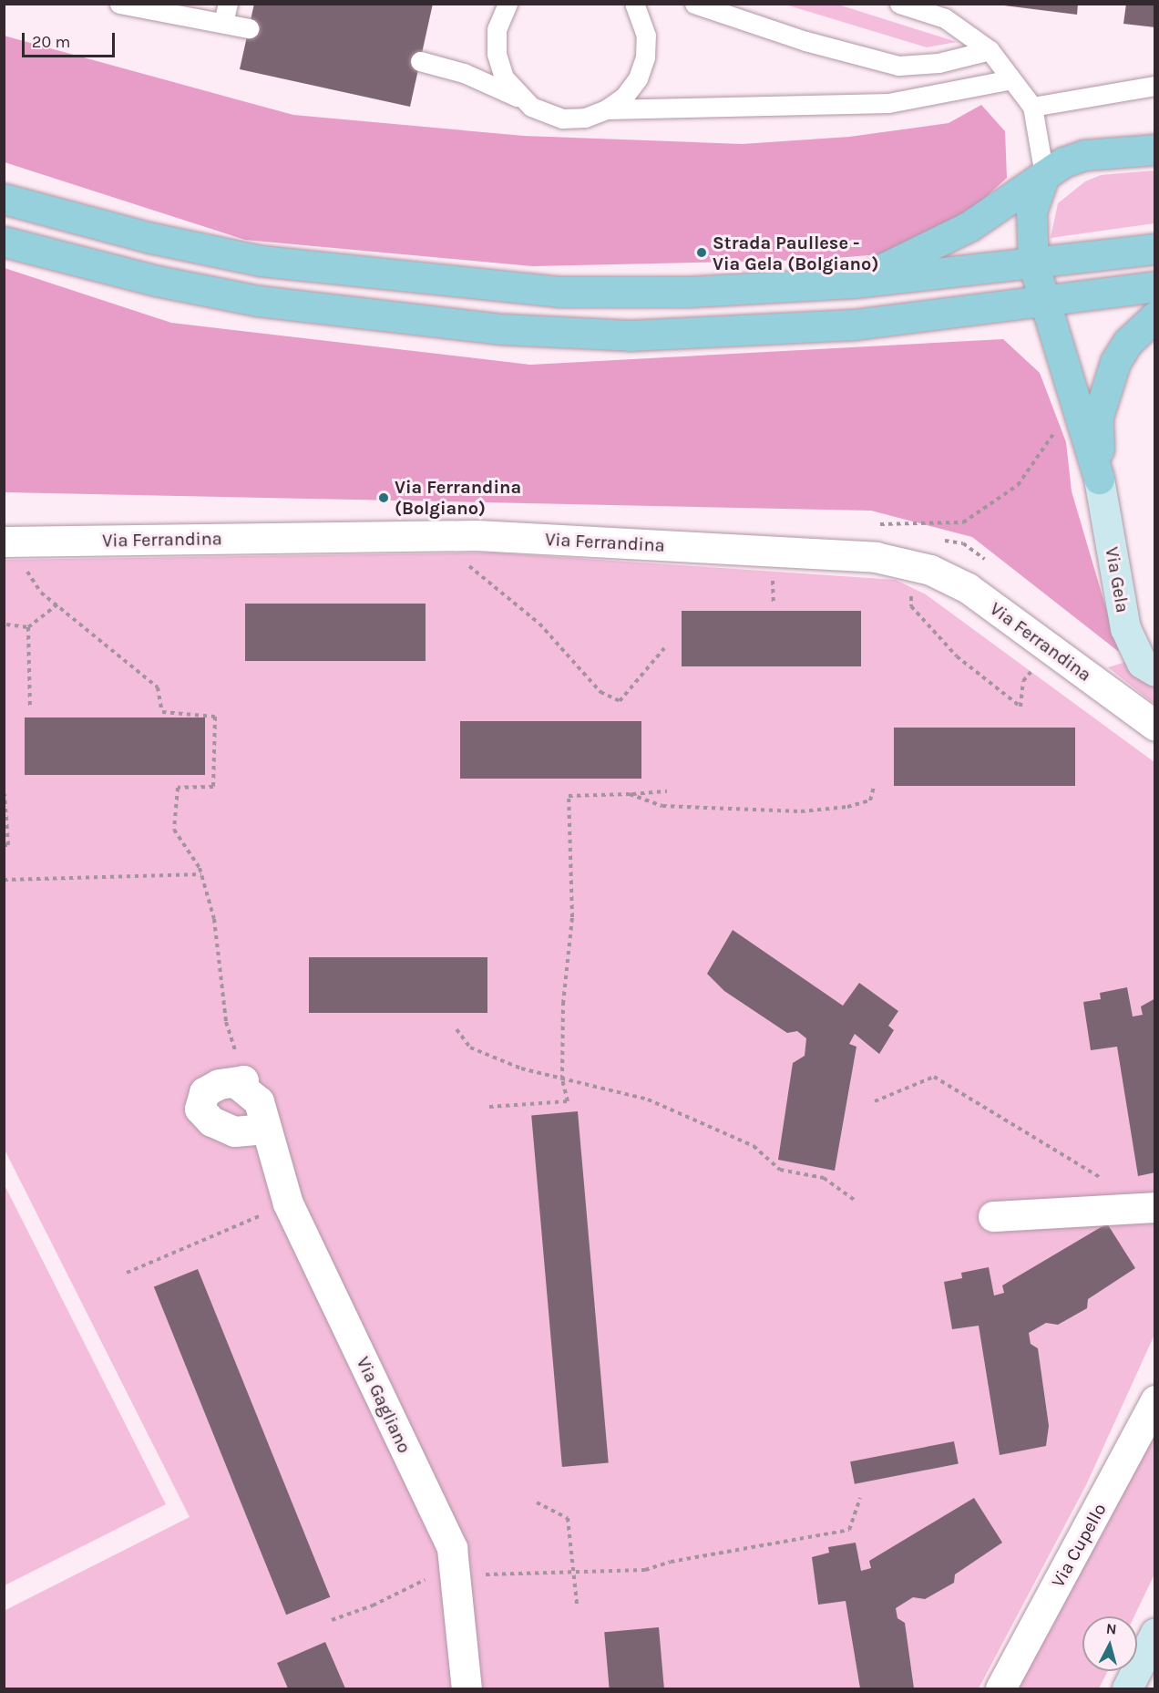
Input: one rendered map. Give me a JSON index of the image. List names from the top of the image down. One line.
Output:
{"streets":{"street":["Via Ferrandina","Via Gela","Via Gagliano","Via Cupello"]},"places":["Strada Paullese - Via Gela (Bolgiano)","Via Ferrandina (Bolgiano)"],"scale_bar":"20 m","north":"top"}
